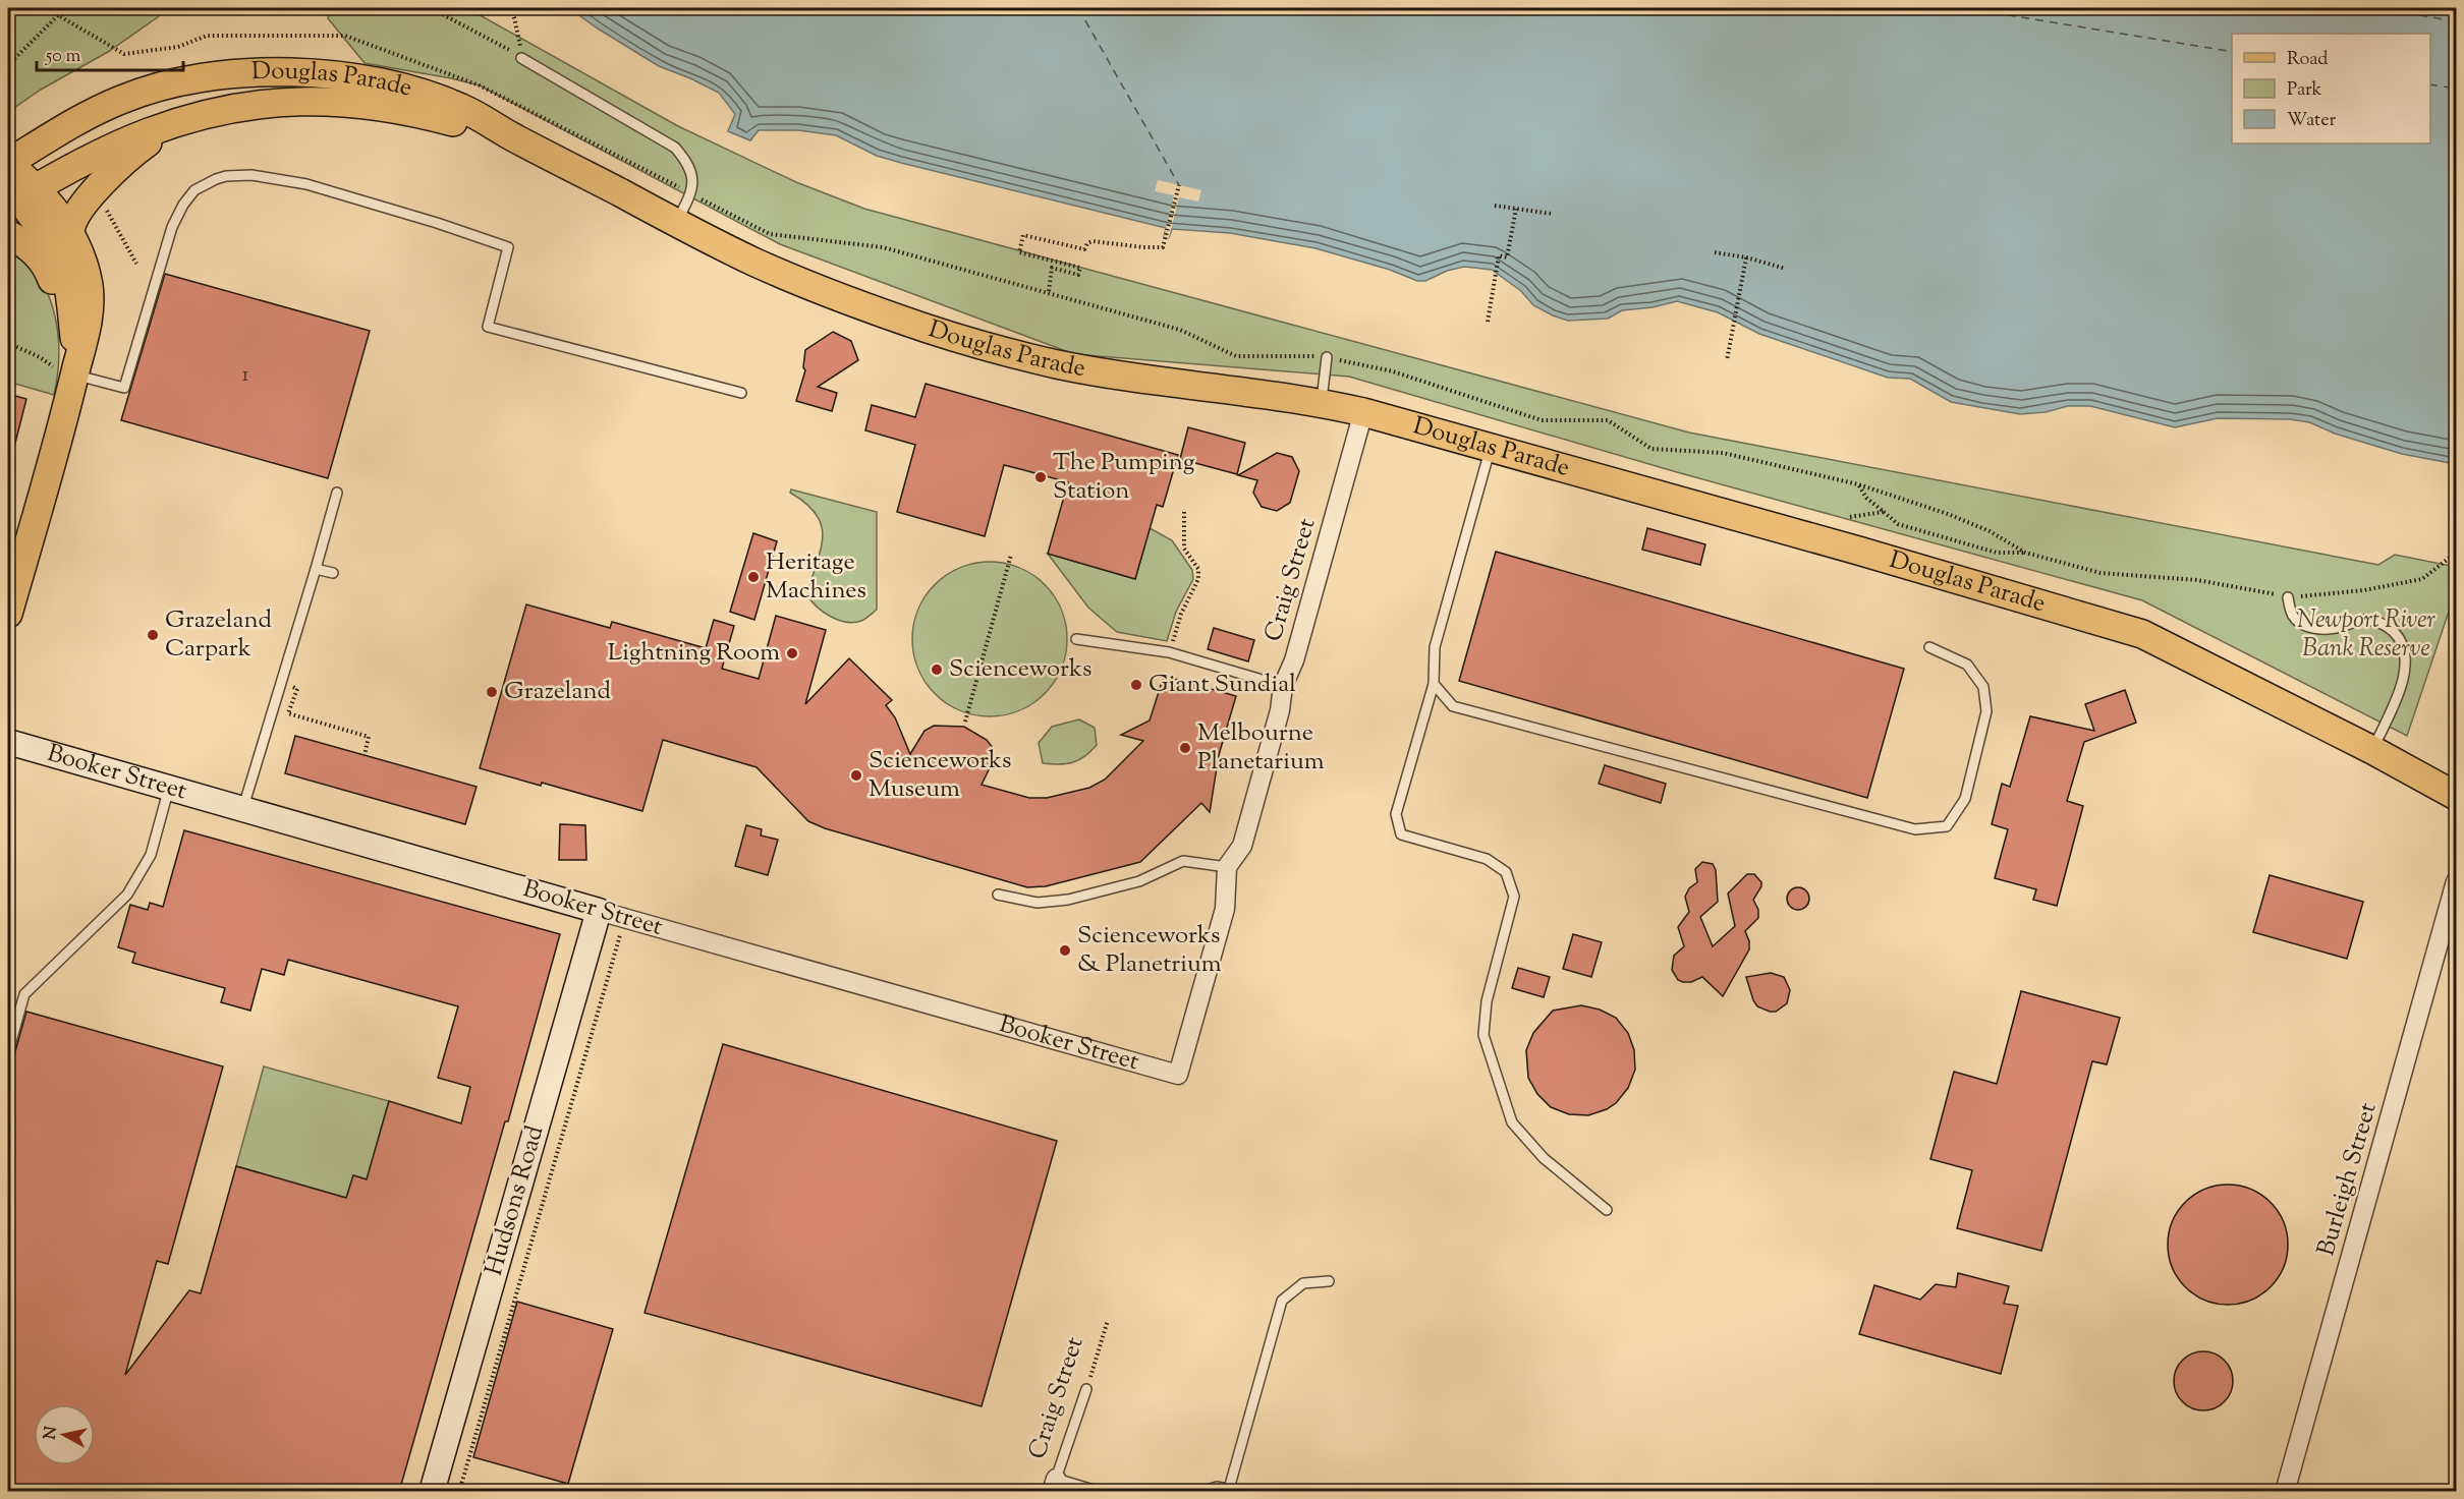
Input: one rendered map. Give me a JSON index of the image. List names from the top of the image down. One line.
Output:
{"streets":{"main road":["Douglas Parade"],"street":["Craig Street","Booker Street","Burleigh Street","Hudsons Road"]},"crossings":[["Douglas Parade","Craig Street"],["Craig Street","Booker Street"],["Booker Street","Hudsons Road"]],"parks":["Newport River Bank Reserve"],"places":["The Pumping Station","Heritage Machines","Grazeland Carpark","Lightning Room","Scienceworks","Giant Sundial","Grazeland","Melbourne Planetarium","Scienceworks Museum","Scienceworks & Planetrium"],"house_numbers":["1"],"legend":["Road","Park","Water"],"scale_bar":"50 m","north":"left"}
